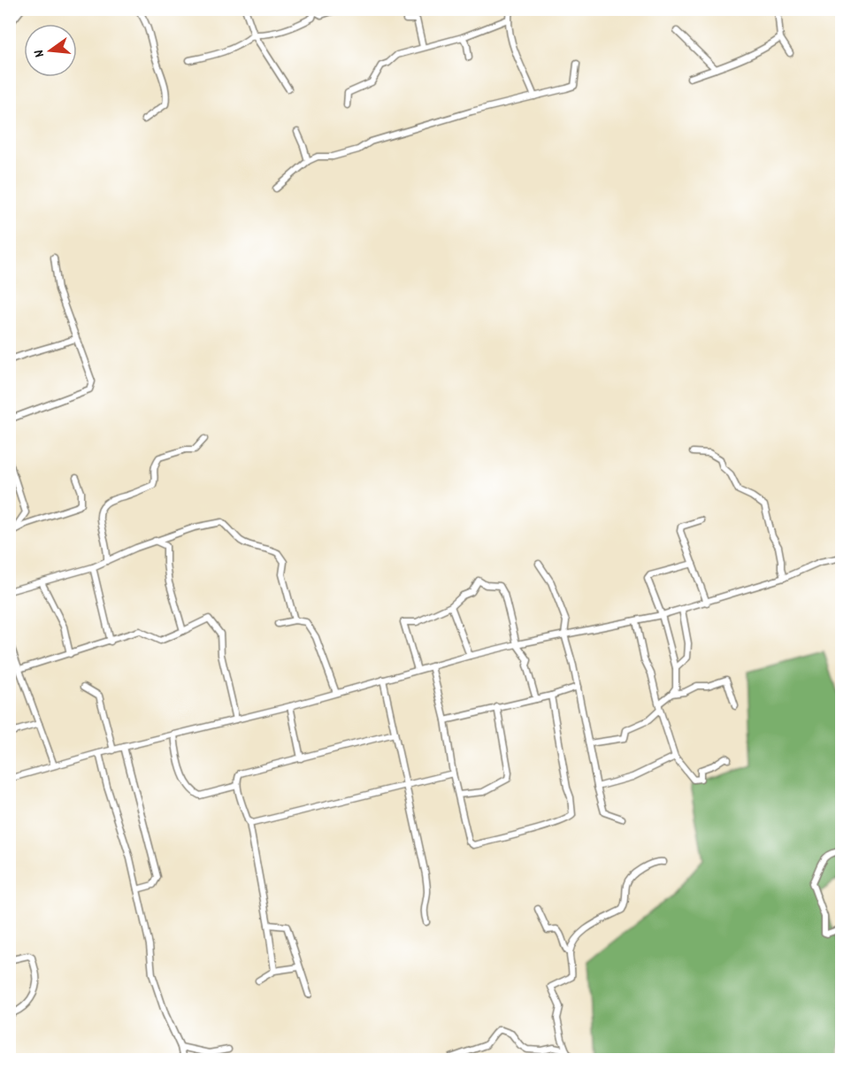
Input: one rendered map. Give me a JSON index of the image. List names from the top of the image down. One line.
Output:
{"north":"left"}
